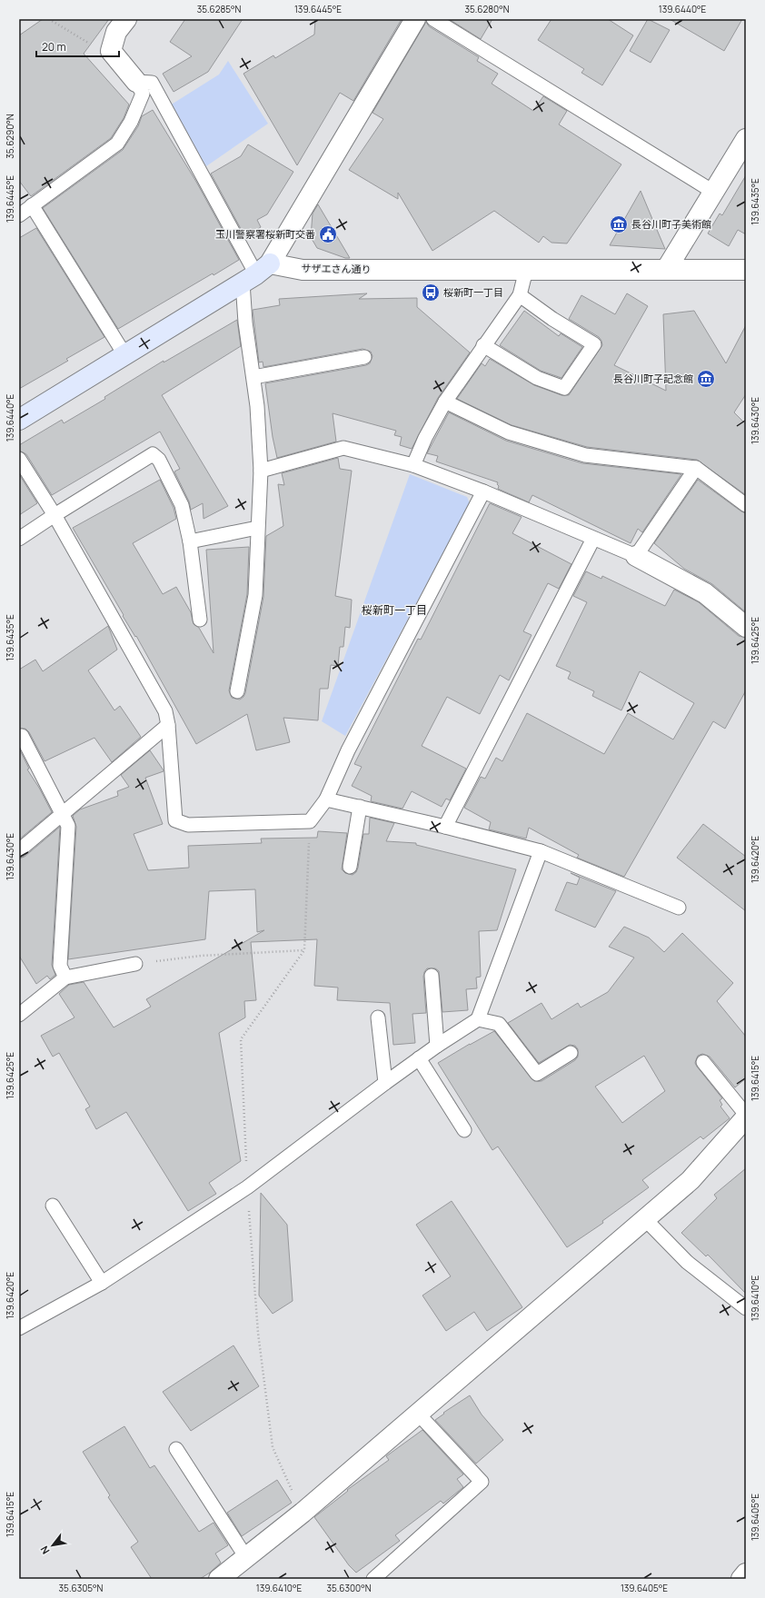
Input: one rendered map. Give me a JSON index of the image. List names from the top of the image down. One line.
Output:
{"streets":{"street":["サザエさん通り"]},"districts":["桜新町一丁目"],"places":{"museum":["長谷川町子美術館","長谷川町子記念館"],"public building":["玉川警察署桜新町交番"],"bus stop":["桜新町一丁目"]},"scale_bar":"20 m","north":"bottom left","coordinates":["35.6285°N","139.6445°E","35.6280°N","139.6440°E","35.6290°N","139.6435°E","139.6430°E","139.6425°E","139.6420°E","139.6415°E","139.6410°E","139.6405°E","35.6305°N","35.6300°N"]}
